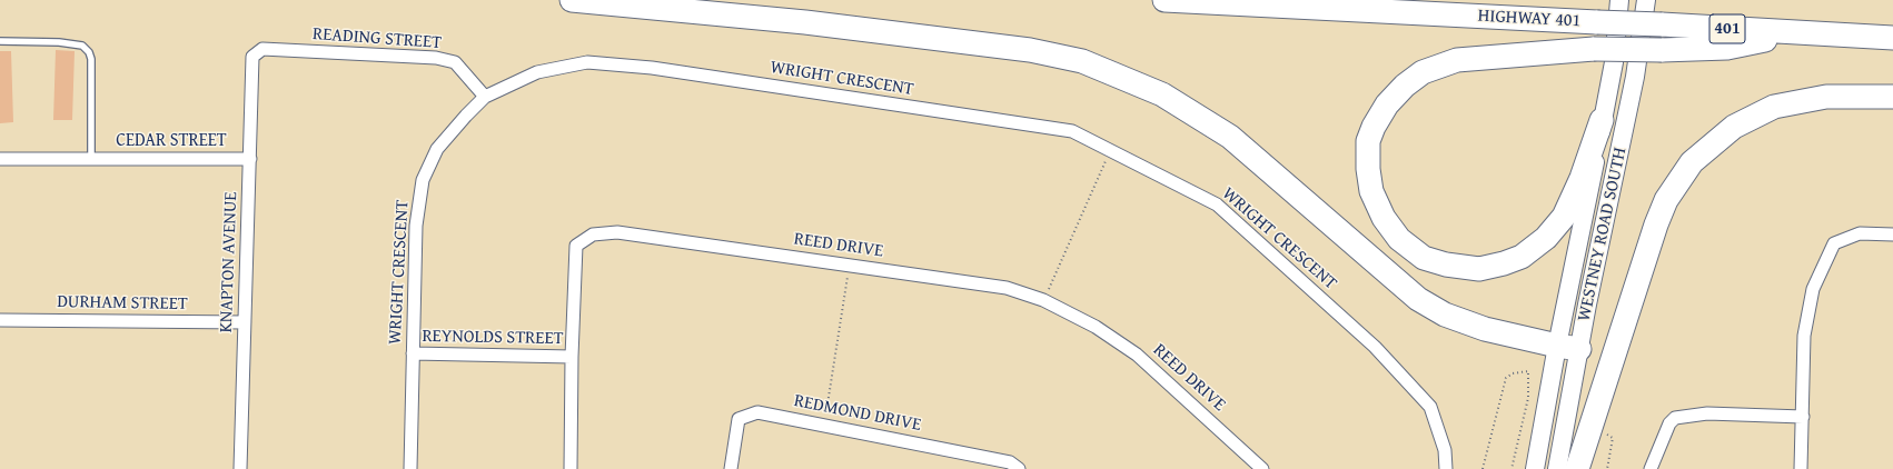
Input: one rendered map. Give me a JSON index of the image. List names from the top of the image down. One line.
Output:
{"streets":{"highway":["HIGHWAY 401","401"],"main road":["WESTNEY ROAD SOUTH"],"street":["READING STREET","WRIGHT CRESCENT","CEDAR STREET","REED DRIVE","KNAPTON AVENUE","DURHAM STREET","REYNOLDS STREET","REDMOND DRIVE"]},"crossings":[["READING STREET","WRIGHT CRESCENT"],["READING STREET","KNAPTON AVENUE"],["WRIGHT CRESCENT","REYNOLDS STREET"],["CEDAR STREET","KNAPTON AVENUE"],["REED DRIVE","REYNOLDS STREET"],["KNAPTON AVENUE","DURHAM STREET"]]}
